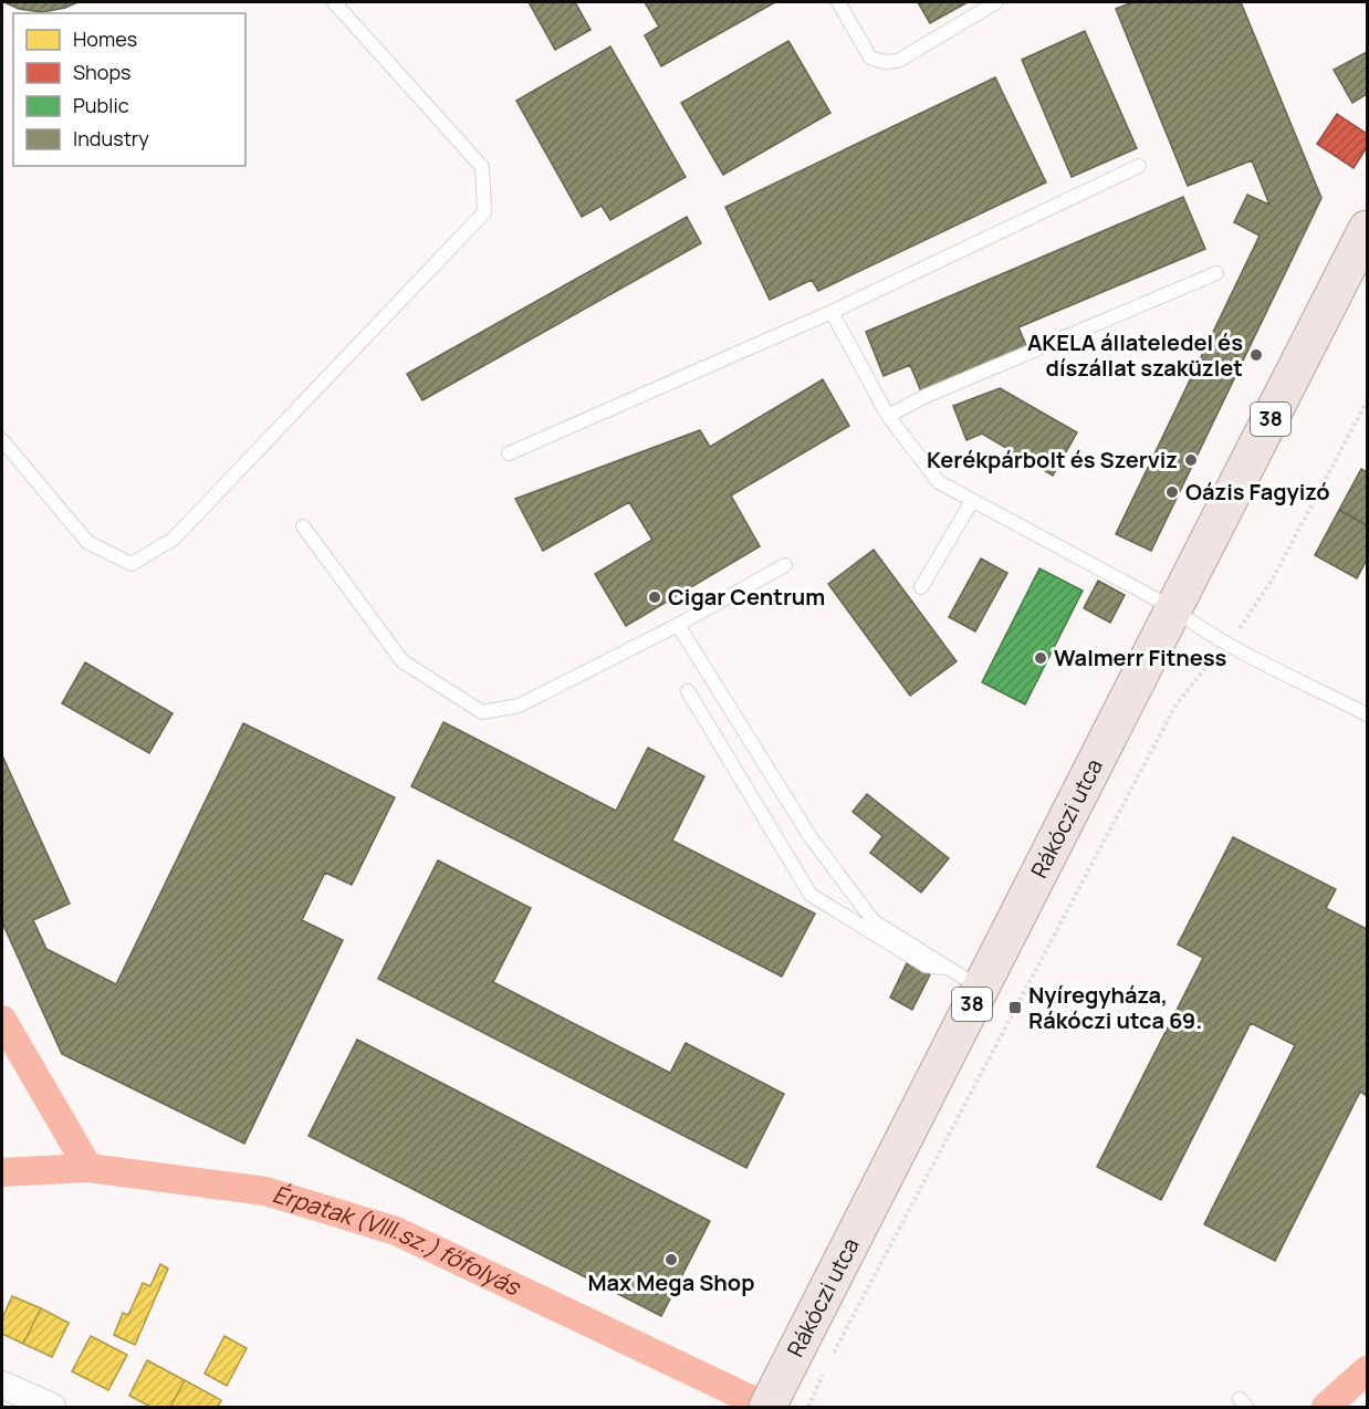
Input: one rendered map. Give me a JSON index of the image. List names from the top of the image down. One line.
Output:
{"streets":{"main road":["38","Rákóczi utca"]},"water":["Érpatak (VIII.sz.) főfolyás"],"places":{"other":["AKELA állateledel és díszállat szaküzlet","Kerékpárbolt és Szerviz","Oázis Fagyizó","Cigar Centrum","Walmerr Fitness","Max Mega Shop"],"transit":["Nyíregyháza, Rákóczi utca 69."]},"legend":["Homes","Shops","Public","Industry"]}
